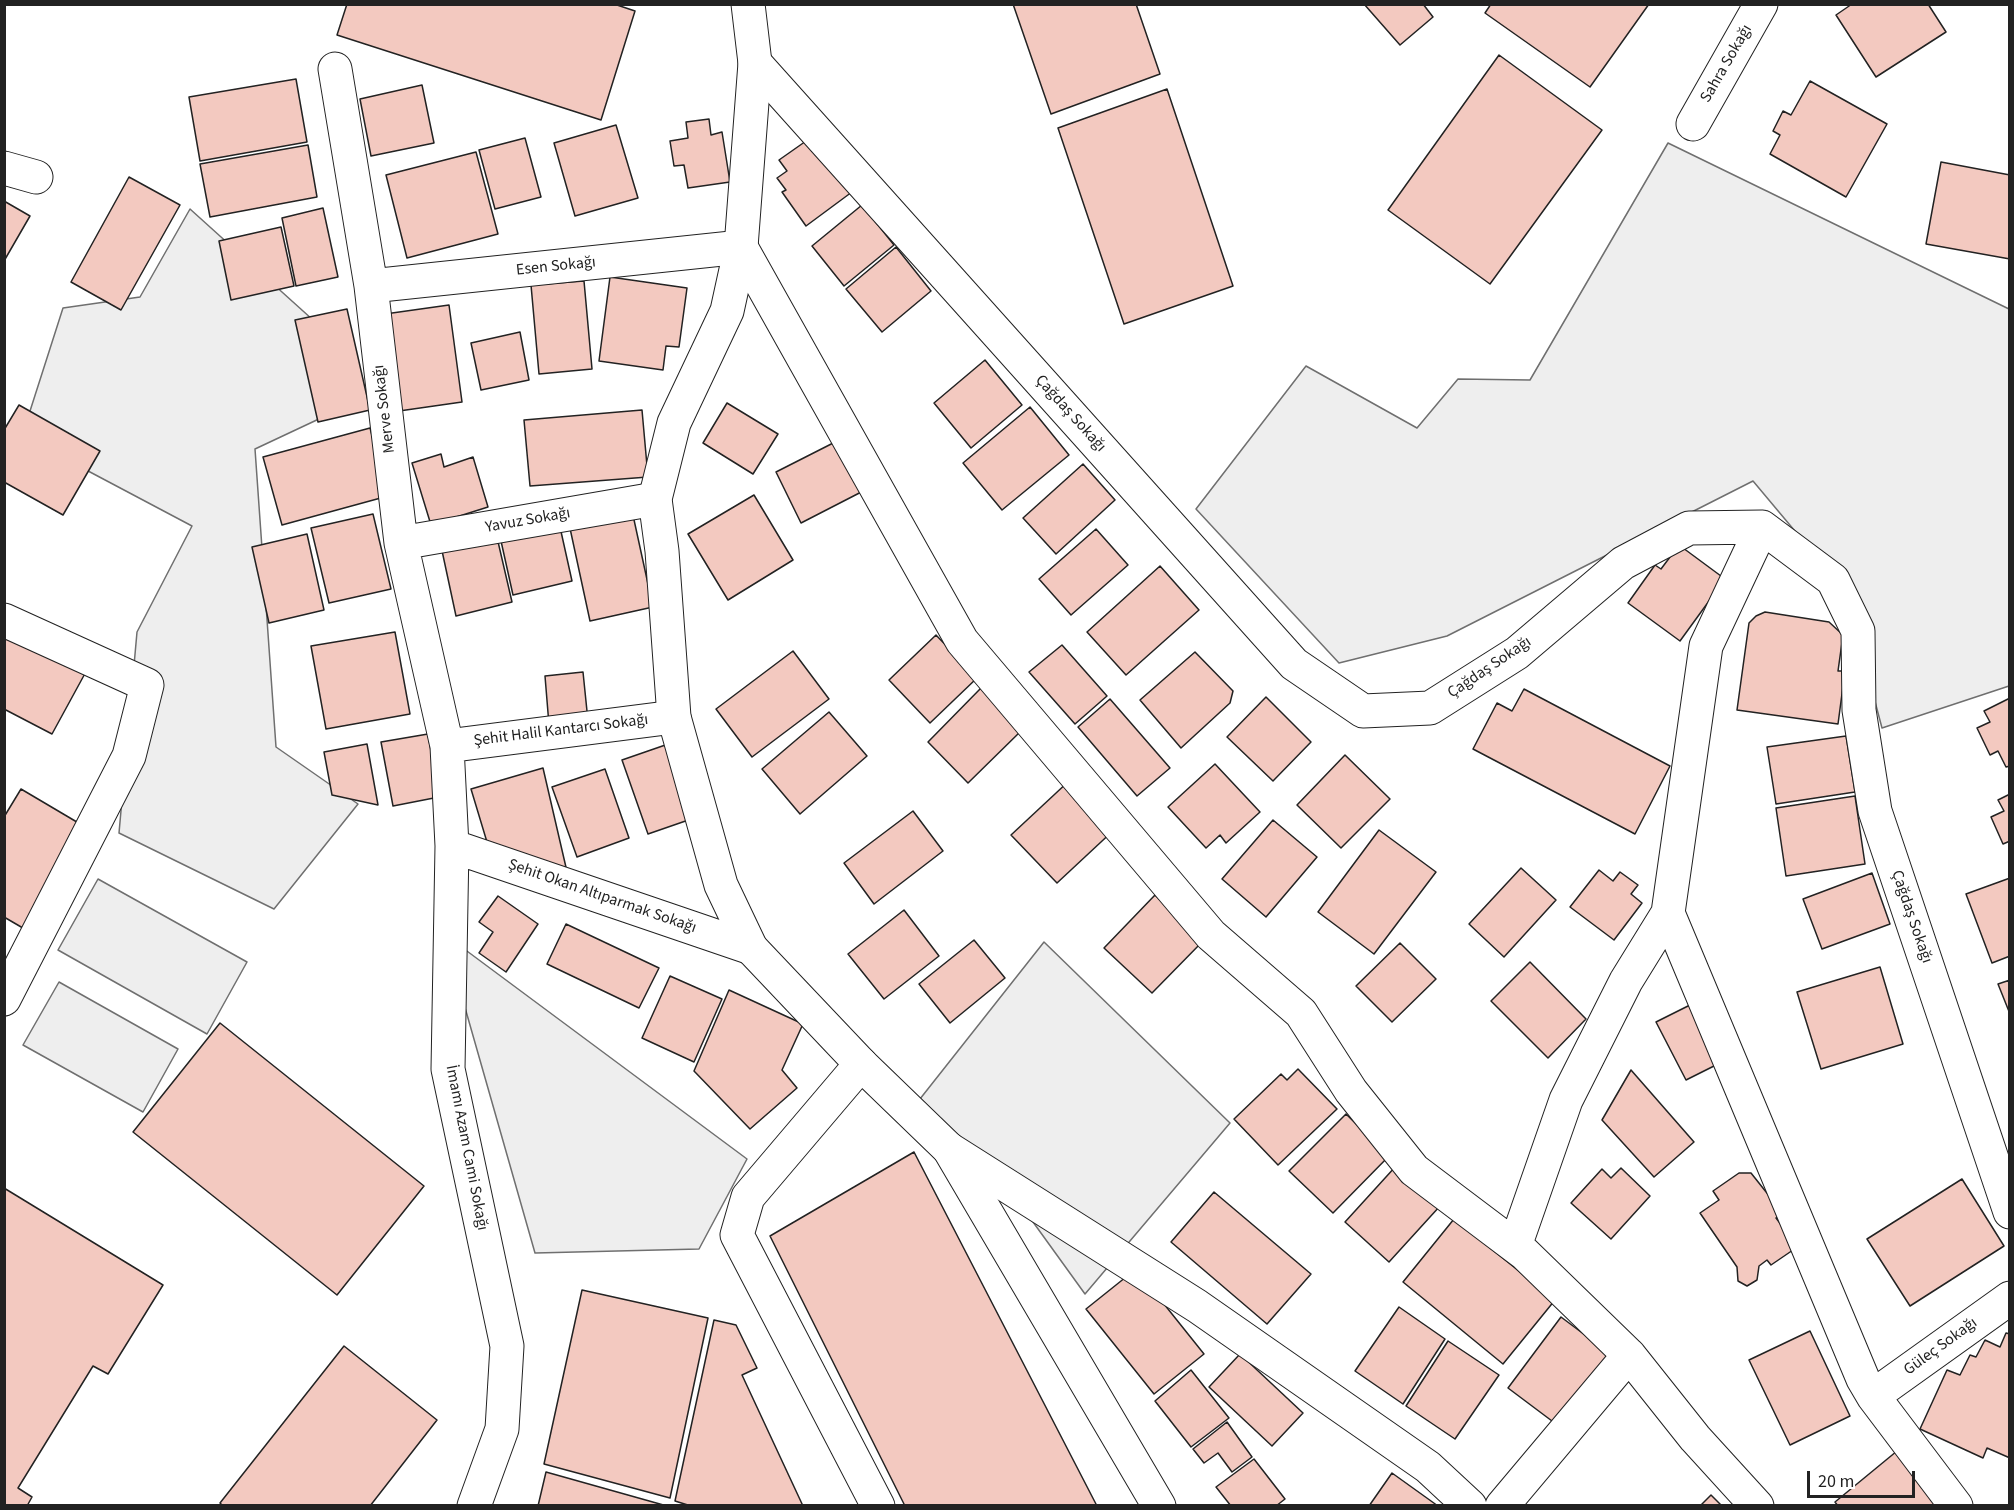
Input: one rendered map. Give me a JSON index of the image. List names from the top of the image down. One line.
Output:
{"streets":{"street":["Sahra Sokağı","Esen Sokağı","Merve Sokağı","Çağdaş Sokağı","Yavuz Sokağı","Şehit Halil Kantarcı Sokağı","Şehit Okan Altıparmak Sokağı","İmamı Azam Cami Sokağı","Güleç Sokağı"]},"crossings":[["Esen Sokağı","Merve Sokağı"],["Merve Sokağı","Yavuz Sokağı"],["Merve Sokağı","Şehit Halil Kantarcı Sokağı"],["Merve Sokağı","İmamı Azam Cami Sokağı"],["Şehit Halil Kantarcı Sokağı","İmamı Azam Cami Sokağı"],["Şehit Okan Altıparmak Sokağı","İmamı Azam Cami Sokağı"]],"scale_bar":"20 m"}
